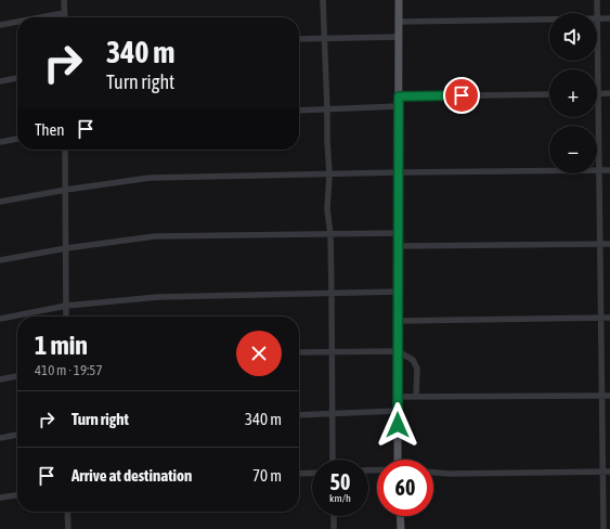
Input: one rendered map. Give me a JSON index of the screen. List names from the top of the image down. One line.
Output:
{"page":{"map_buttons":["+","−"],"turn":["340 m","Turn right"],"then":"Then","heading":["1 min","410 m · 19:57"],"list":[{"name":"Turn right","value":"340 m"},{"name":"Arrive at destination","value":"70 m"}],"speed":"50 km/h","limit":"60"}}
